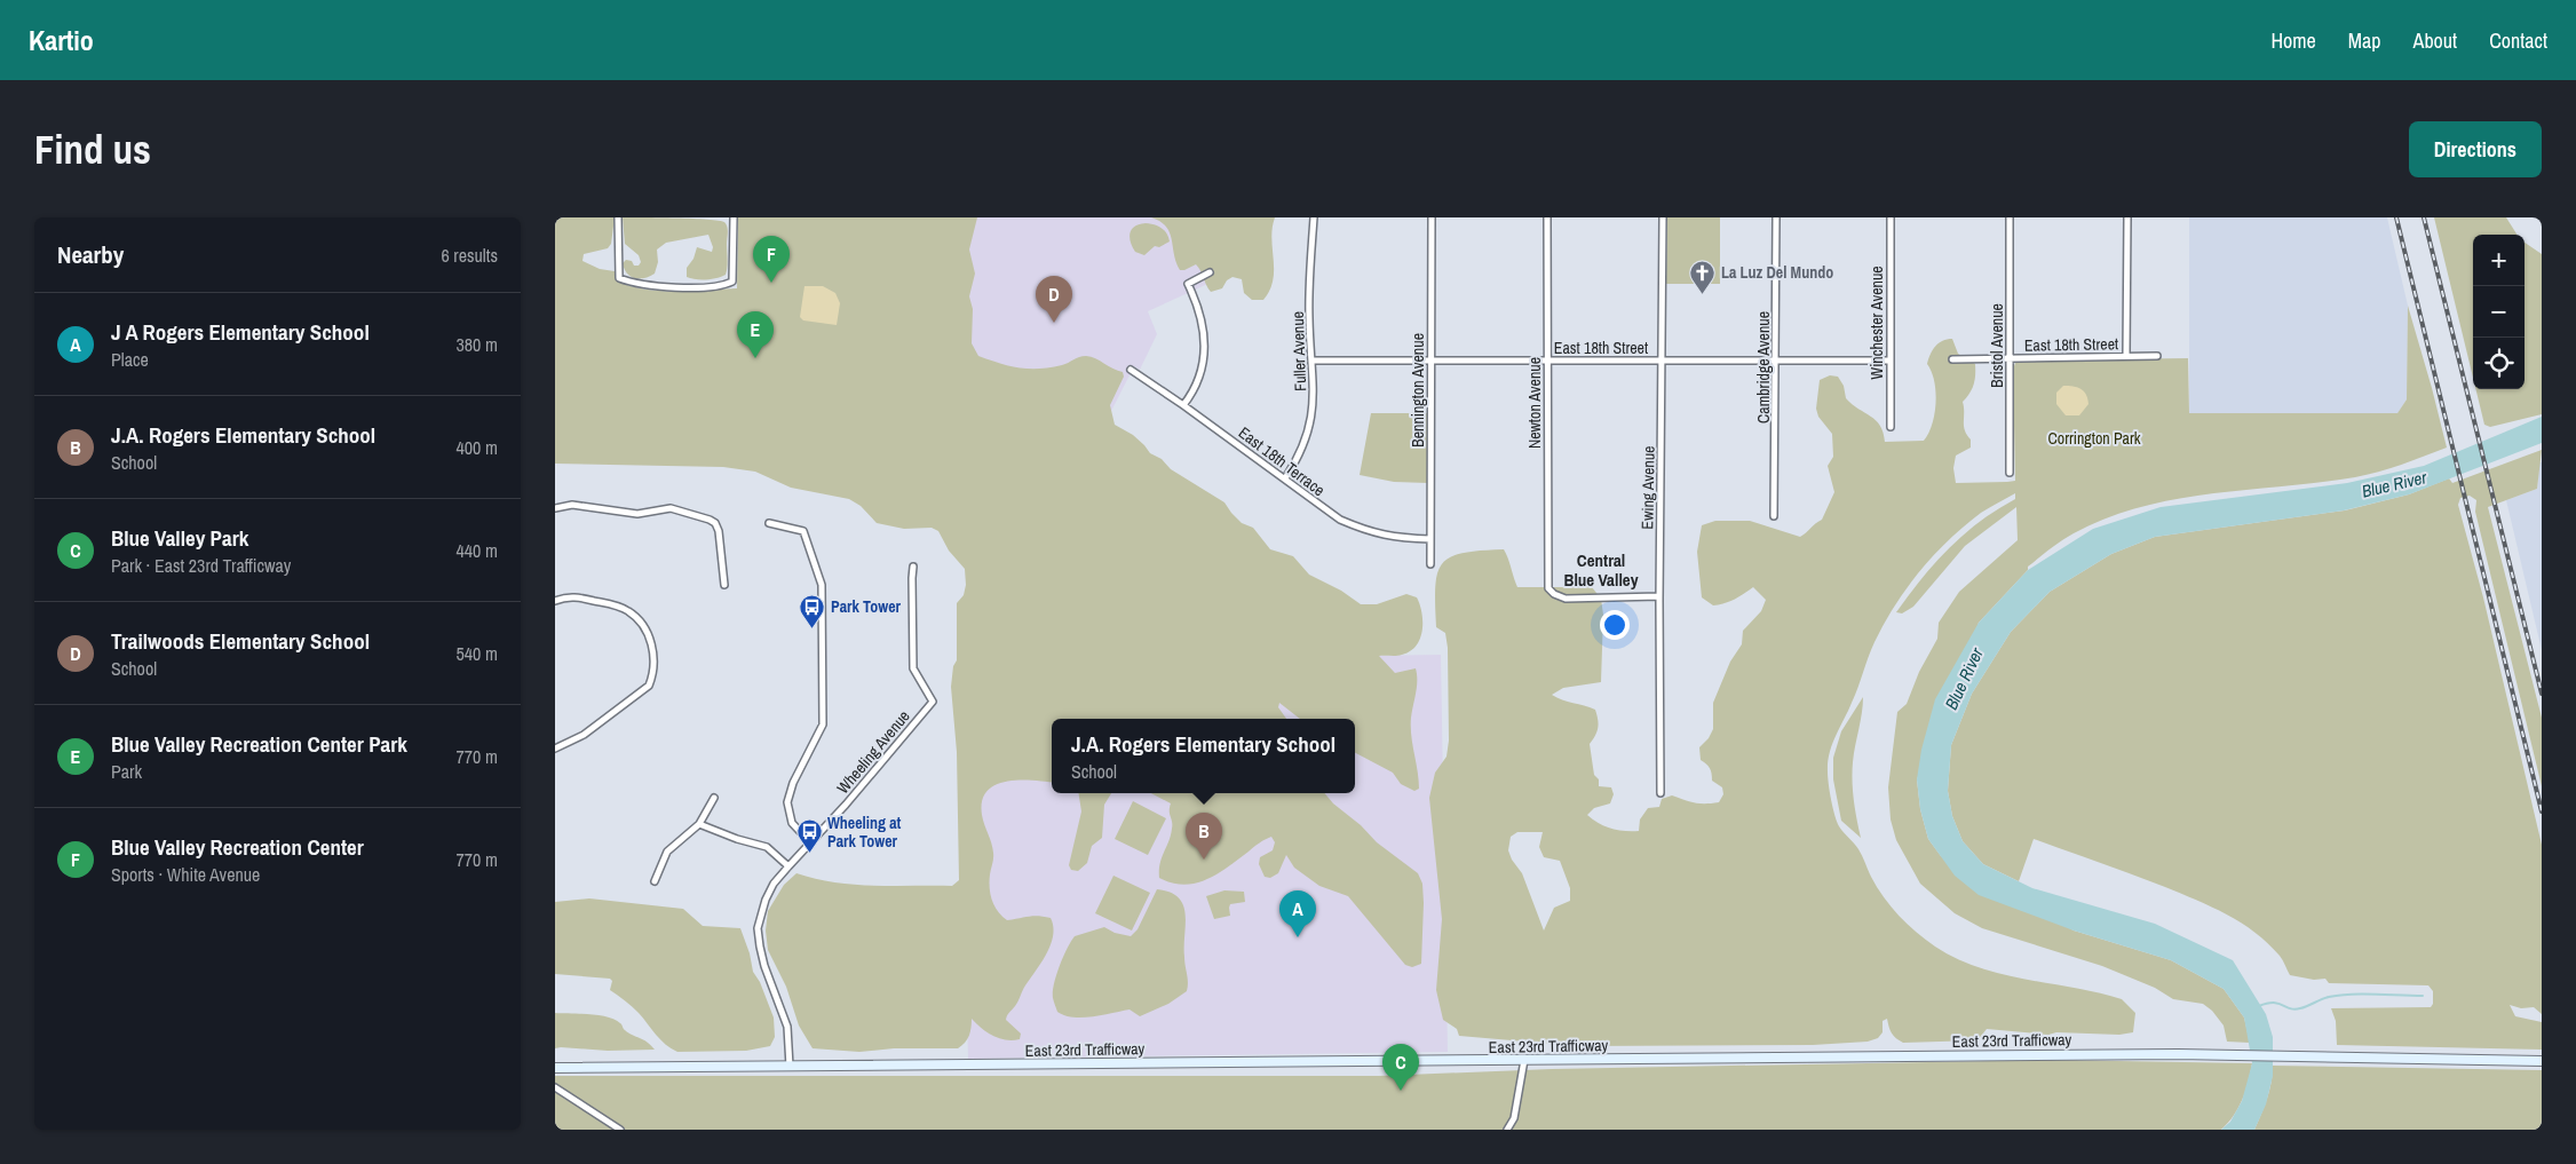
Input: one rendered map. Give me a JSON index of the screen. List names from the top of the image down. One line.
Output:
{"streets":{"main road":["East 23rd Trafficway"],"street":["Winchester Avenue","East 18th Street","Bristol Avenue","Fuller Avenue","Cambridge Avenue","Bennington Avenue","Newton Avenue","East 18th Terrace","Ewing Avenue","Wheeling Avenue"]},"crossings":[["Winchester Avenue","East 18th Street"],["East 18th Street","Bristol Avenue"],["East 18th Street","Fuller Avenue"],["East 18th Street","Cambridge Avenue"],["East 18th Street","Bennington Avenue"],["East 18th Street","Newton Avenue"],["East 18th Street","Ewing Avenue"],["Fuller Avenue","East 18th Terrace"],["Bennington Avenue","East 18th Terrace"],["Newton Avenue","Ewing Avenue"],["Wheeling Avenue","East 23rd Trafficway"]],"districts":["Central Blue Valley"],"water":["Blue River"],"parks":["Corrington Park"],"places":{"church":["La Luz Del Mundo"],"bus stop":["Park Tower","Wheeling at Park Tower"]},"page":{"header":"Kartio","nav":["Home","Map","About","Contact"],"buttons":"Directions","title":"Find us","heading":["Nearby","6 results"],"map_buttons":["+","−"],"pins":["F","D","E","B","A","C"],"list":[{"mark":"A","name":"J A Rogers Elementary School","note":"Place","value":"380 m"},{"mark":"B","name":"J.A. Rogers Elementary School","note":"School","value":"400 m"},{"mark":"C","name":"Blue Valley Park","note":"Park · East 23rd Trafficway","value":"440 m"},{"mark":"D","name":"Trailwoods Elementary School","note":"School","value":"540 m"},{"mark":"E","name":"Blue Valley Recreation Center Park","note":"Park","value":"770 m"},{"mark":"F","name":"Blue Valley Recreation Center","note":"Sports · White Avenue","value":"770 m"}],"popup":["J.A. Rogers Elementary School","School"]}}
